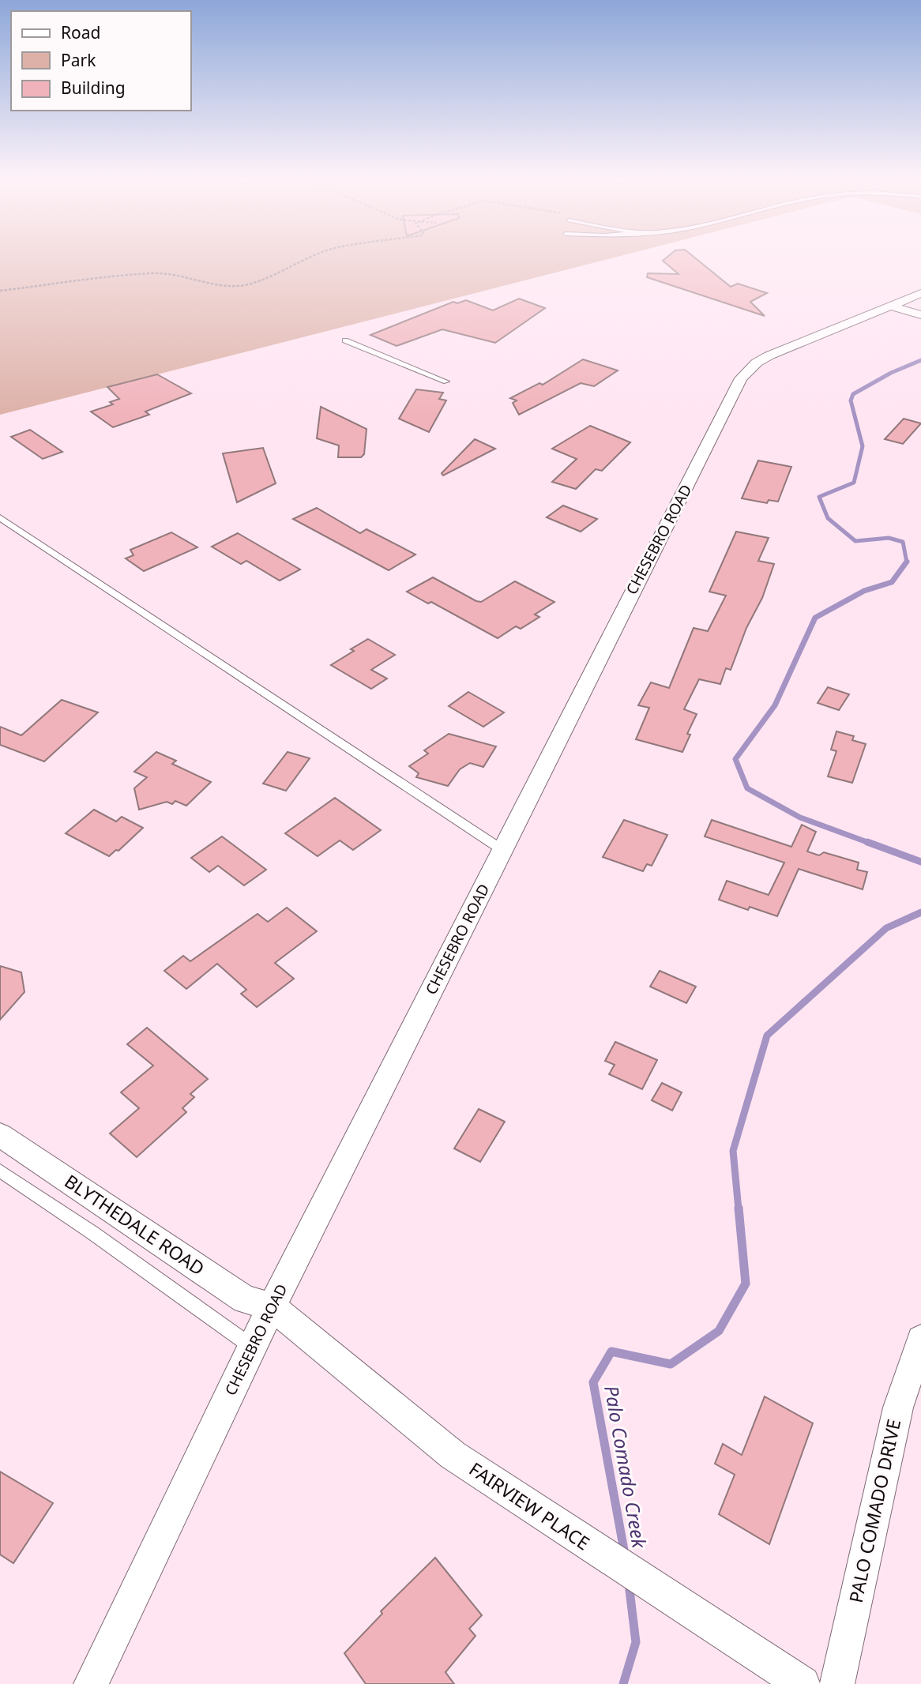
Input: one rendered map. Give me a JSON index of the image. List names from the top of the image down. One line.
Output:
{"streets":{"street":["CHESEBRO ROAD","BLYTHEDALE ROAD","FAIRVIEW PLACE","PALO COMADO DRIVE"]},"crossings":[["CHESEBRO ROAD","BLYTHEDALE ROAD"],["CHESEBRO ROAD","FAIRVIEW PLACE"],["BLYTHEDALE ROAD","FAIRVIEW PLACE"]],"water":["Palo Comado Creek"],"legend":["Road","Park","Building"]}
